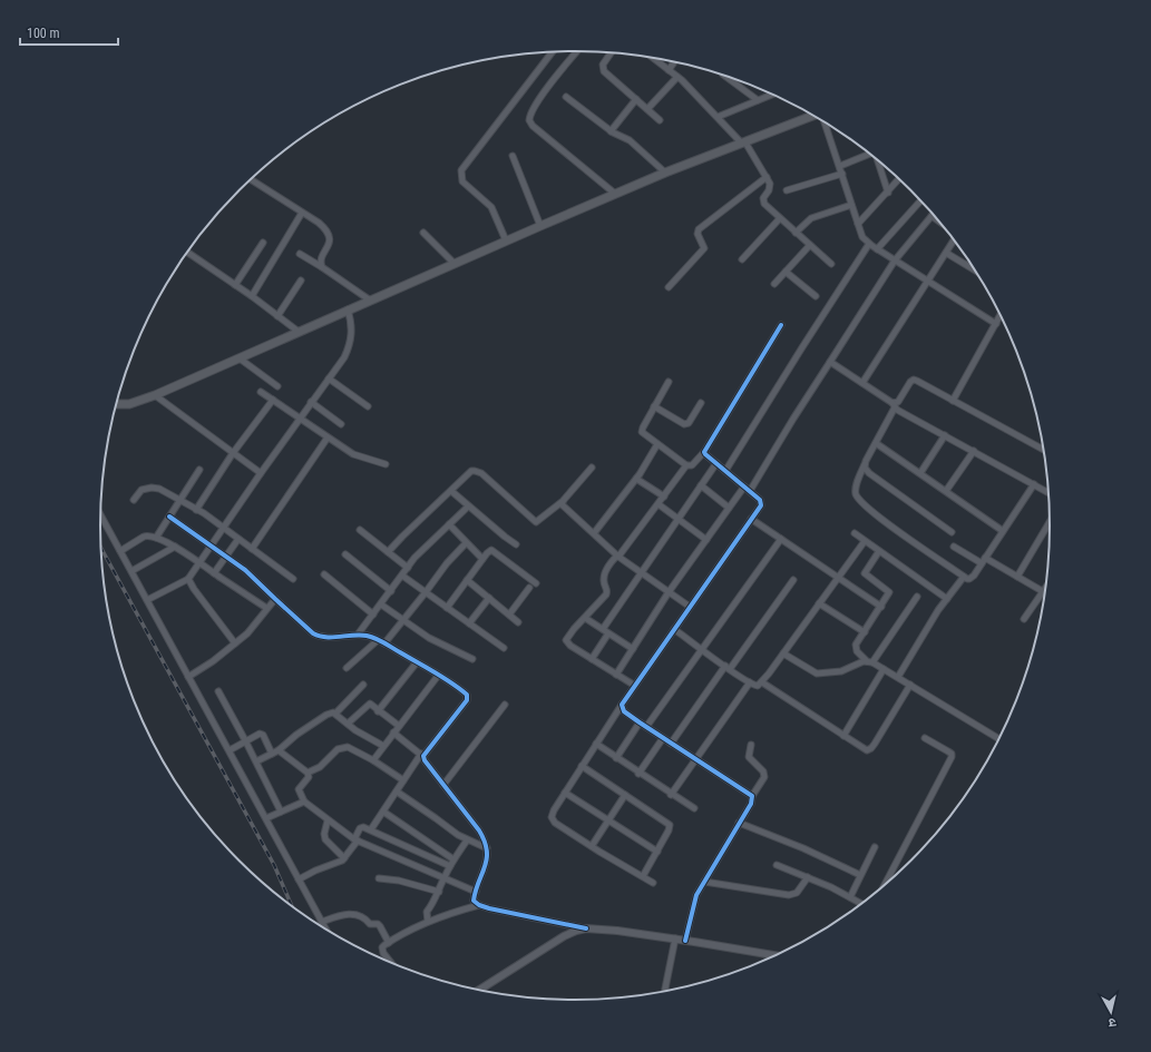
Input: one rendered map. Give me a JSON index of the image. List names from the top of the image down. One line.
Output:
{"scale_bar":"100 m","north":"bottom"}
